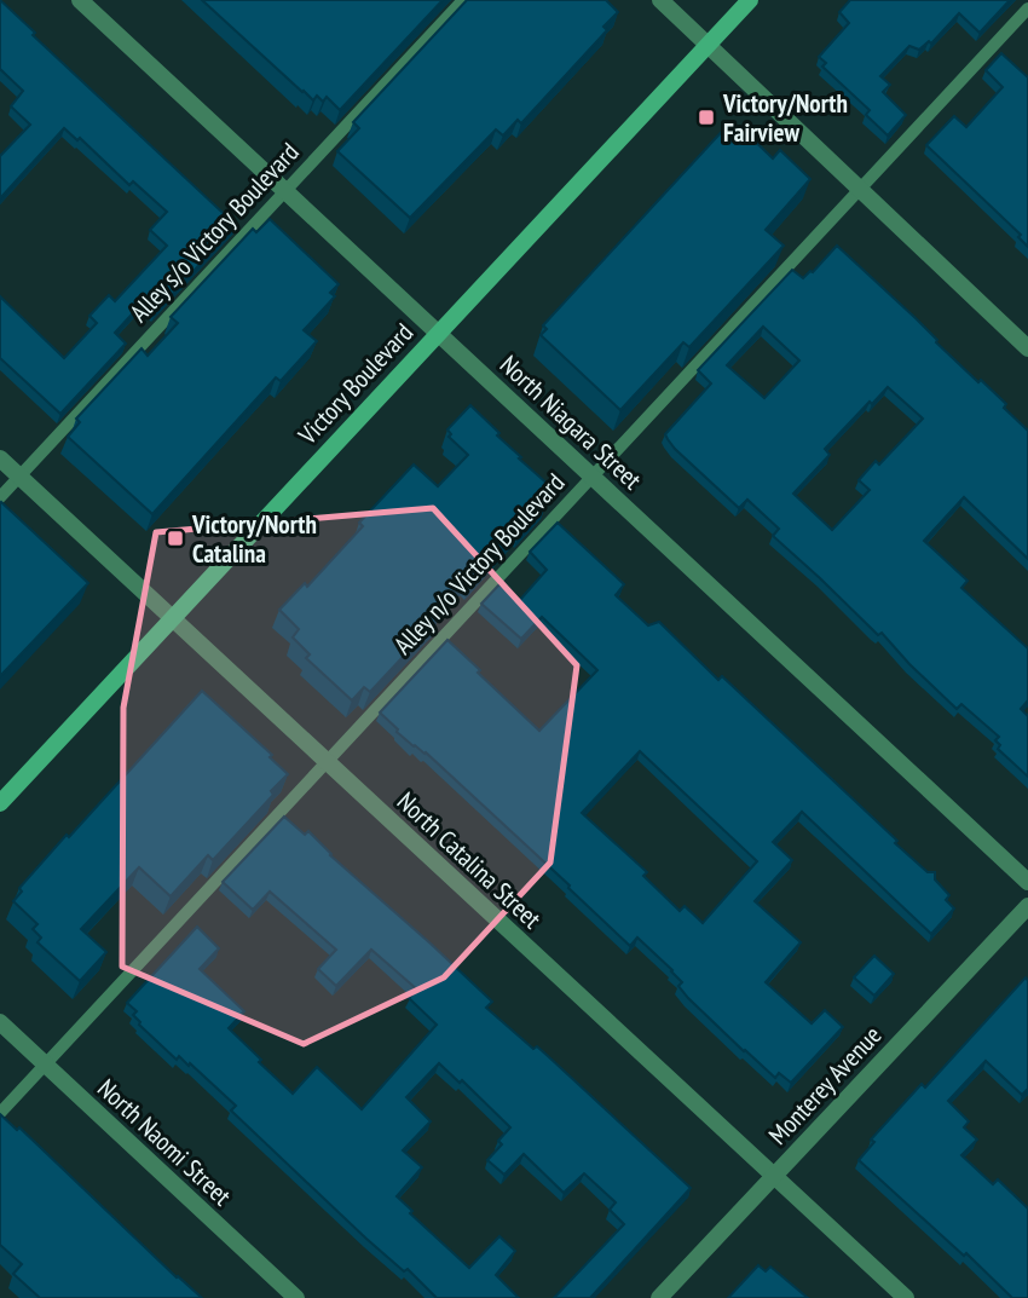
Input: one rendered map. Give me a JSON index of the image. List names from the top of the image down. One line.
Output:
{"streets":{"main road":["Victory Boulevard"],"street":["North Niagara Street","North Catalina Street","Monterey Avenue","North Naomi Street"],"lane":["Alley s/o Victory Boulevard","Alley n/o Victory Boulevard"]},"crossings":[["Alley s/o Victory Boulevard","North Niagara Street"],["Alley s/o Victory Boulevard","North Catalina Street"],["Victory Boulevard","North Niagara Street"],["Victory Boulevard","North Catalina Street"],["North Niagara Street","Alley n/o Victory Boulevard"],["Alley n/o Victory Boulevard","North Catalina Street"],["Alley n/o Victory Boulevard","North Naomi Street"],["North Catalina Street","Monterey Avenue"]],"places":{"transit":["Victory/North Fairview","Victory/North Catalina"]}}
